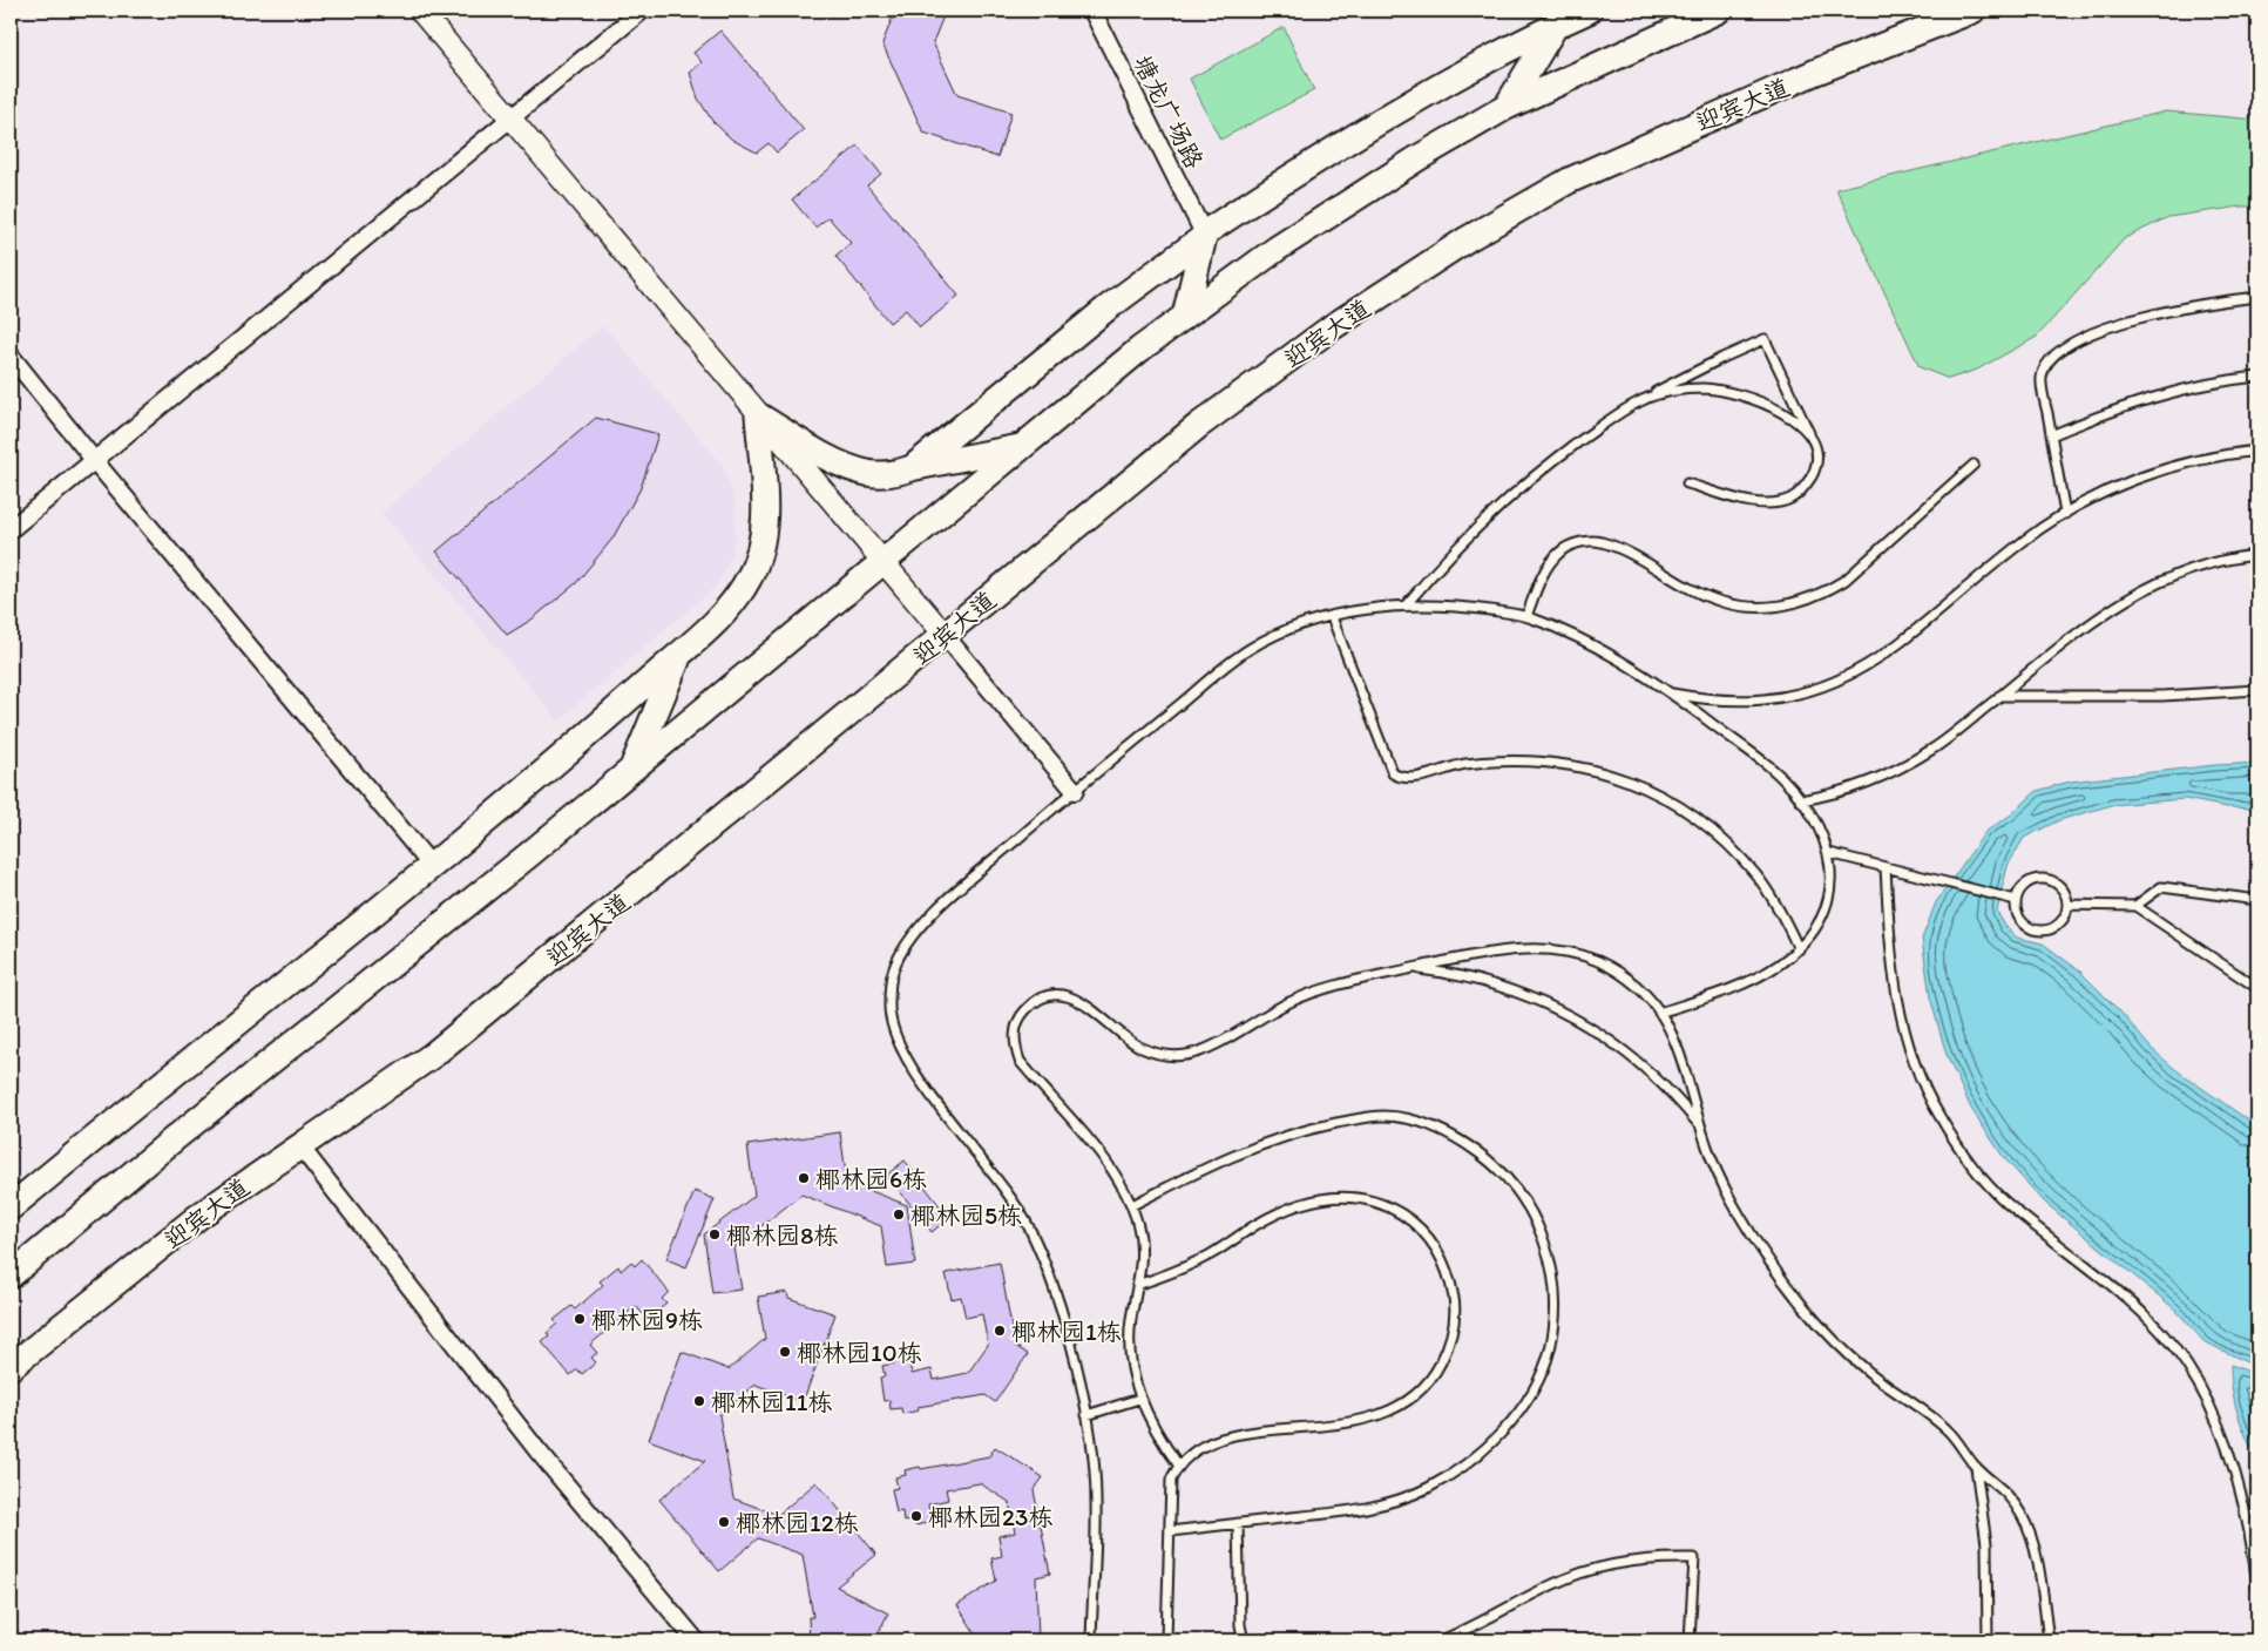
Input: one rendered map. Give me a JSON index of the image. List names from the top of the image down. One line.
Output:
{"streets":{"main road":["迎宾大道"],"street":["塘龙广场路"]},"places":["椰林园6栋","椰林园5栋","椰林园8栋","椰林园9栋","椰林园1栋","椰林园10栋","椰林园11栋","椰林园23栋","椰林园12栋"]}
